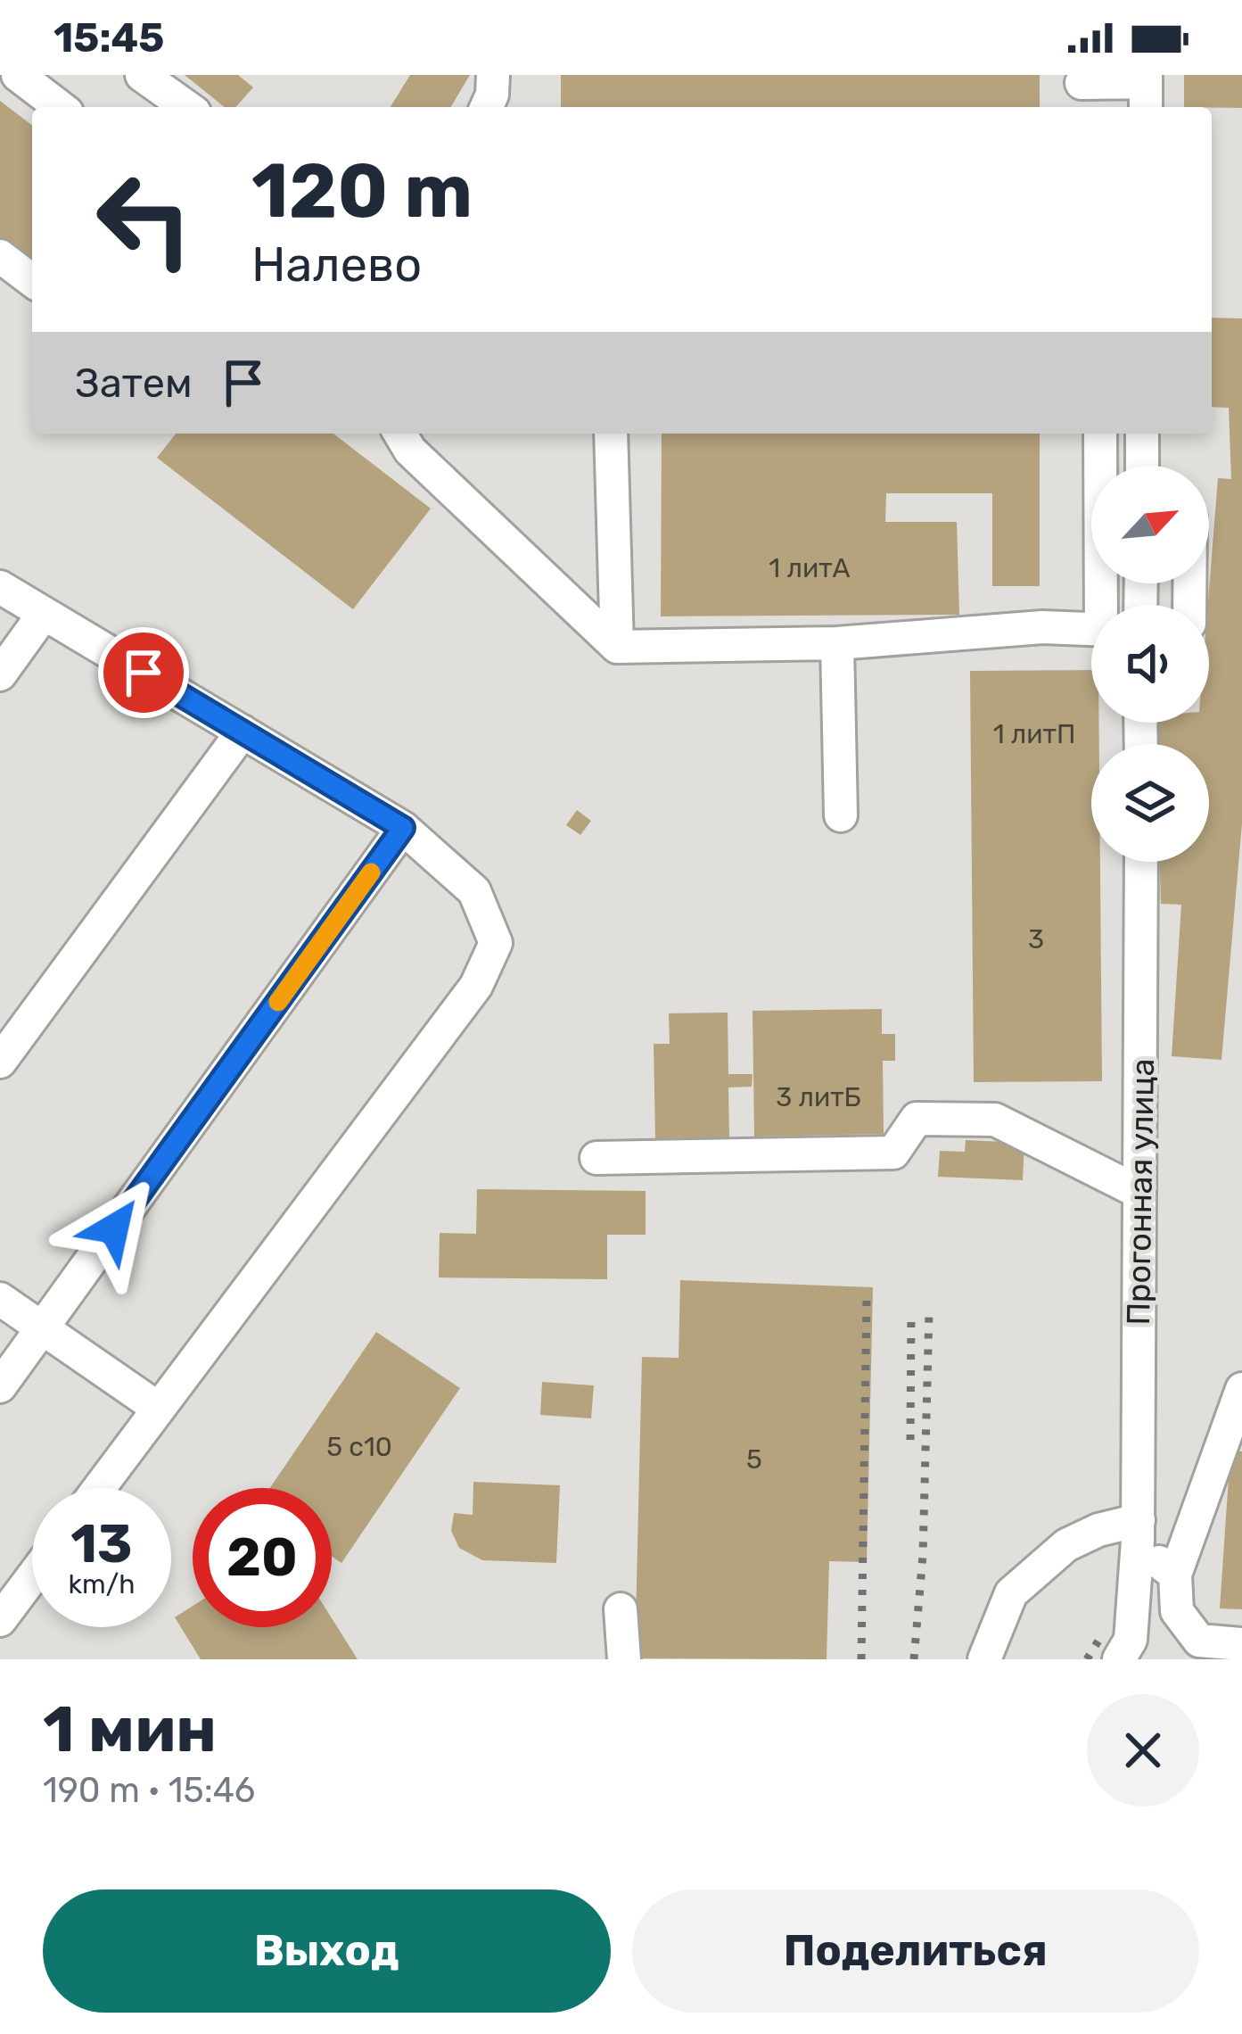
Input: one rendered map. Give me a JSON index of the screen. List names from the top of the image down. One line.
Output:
{"streets":{"street":["Прогонная улица"]},"house_numbers":["1 литА","1 литП","3","3 литБ","5 с10","5"],"north":"top right","page":{"status":"15:45","turn":["120 m","Налево"],"then":"Затем","speed":"13 km/h","limit":"20","heading":["1 мин","190 m · 15:46"],"buttons":["Выход","Поделиться"]}}
